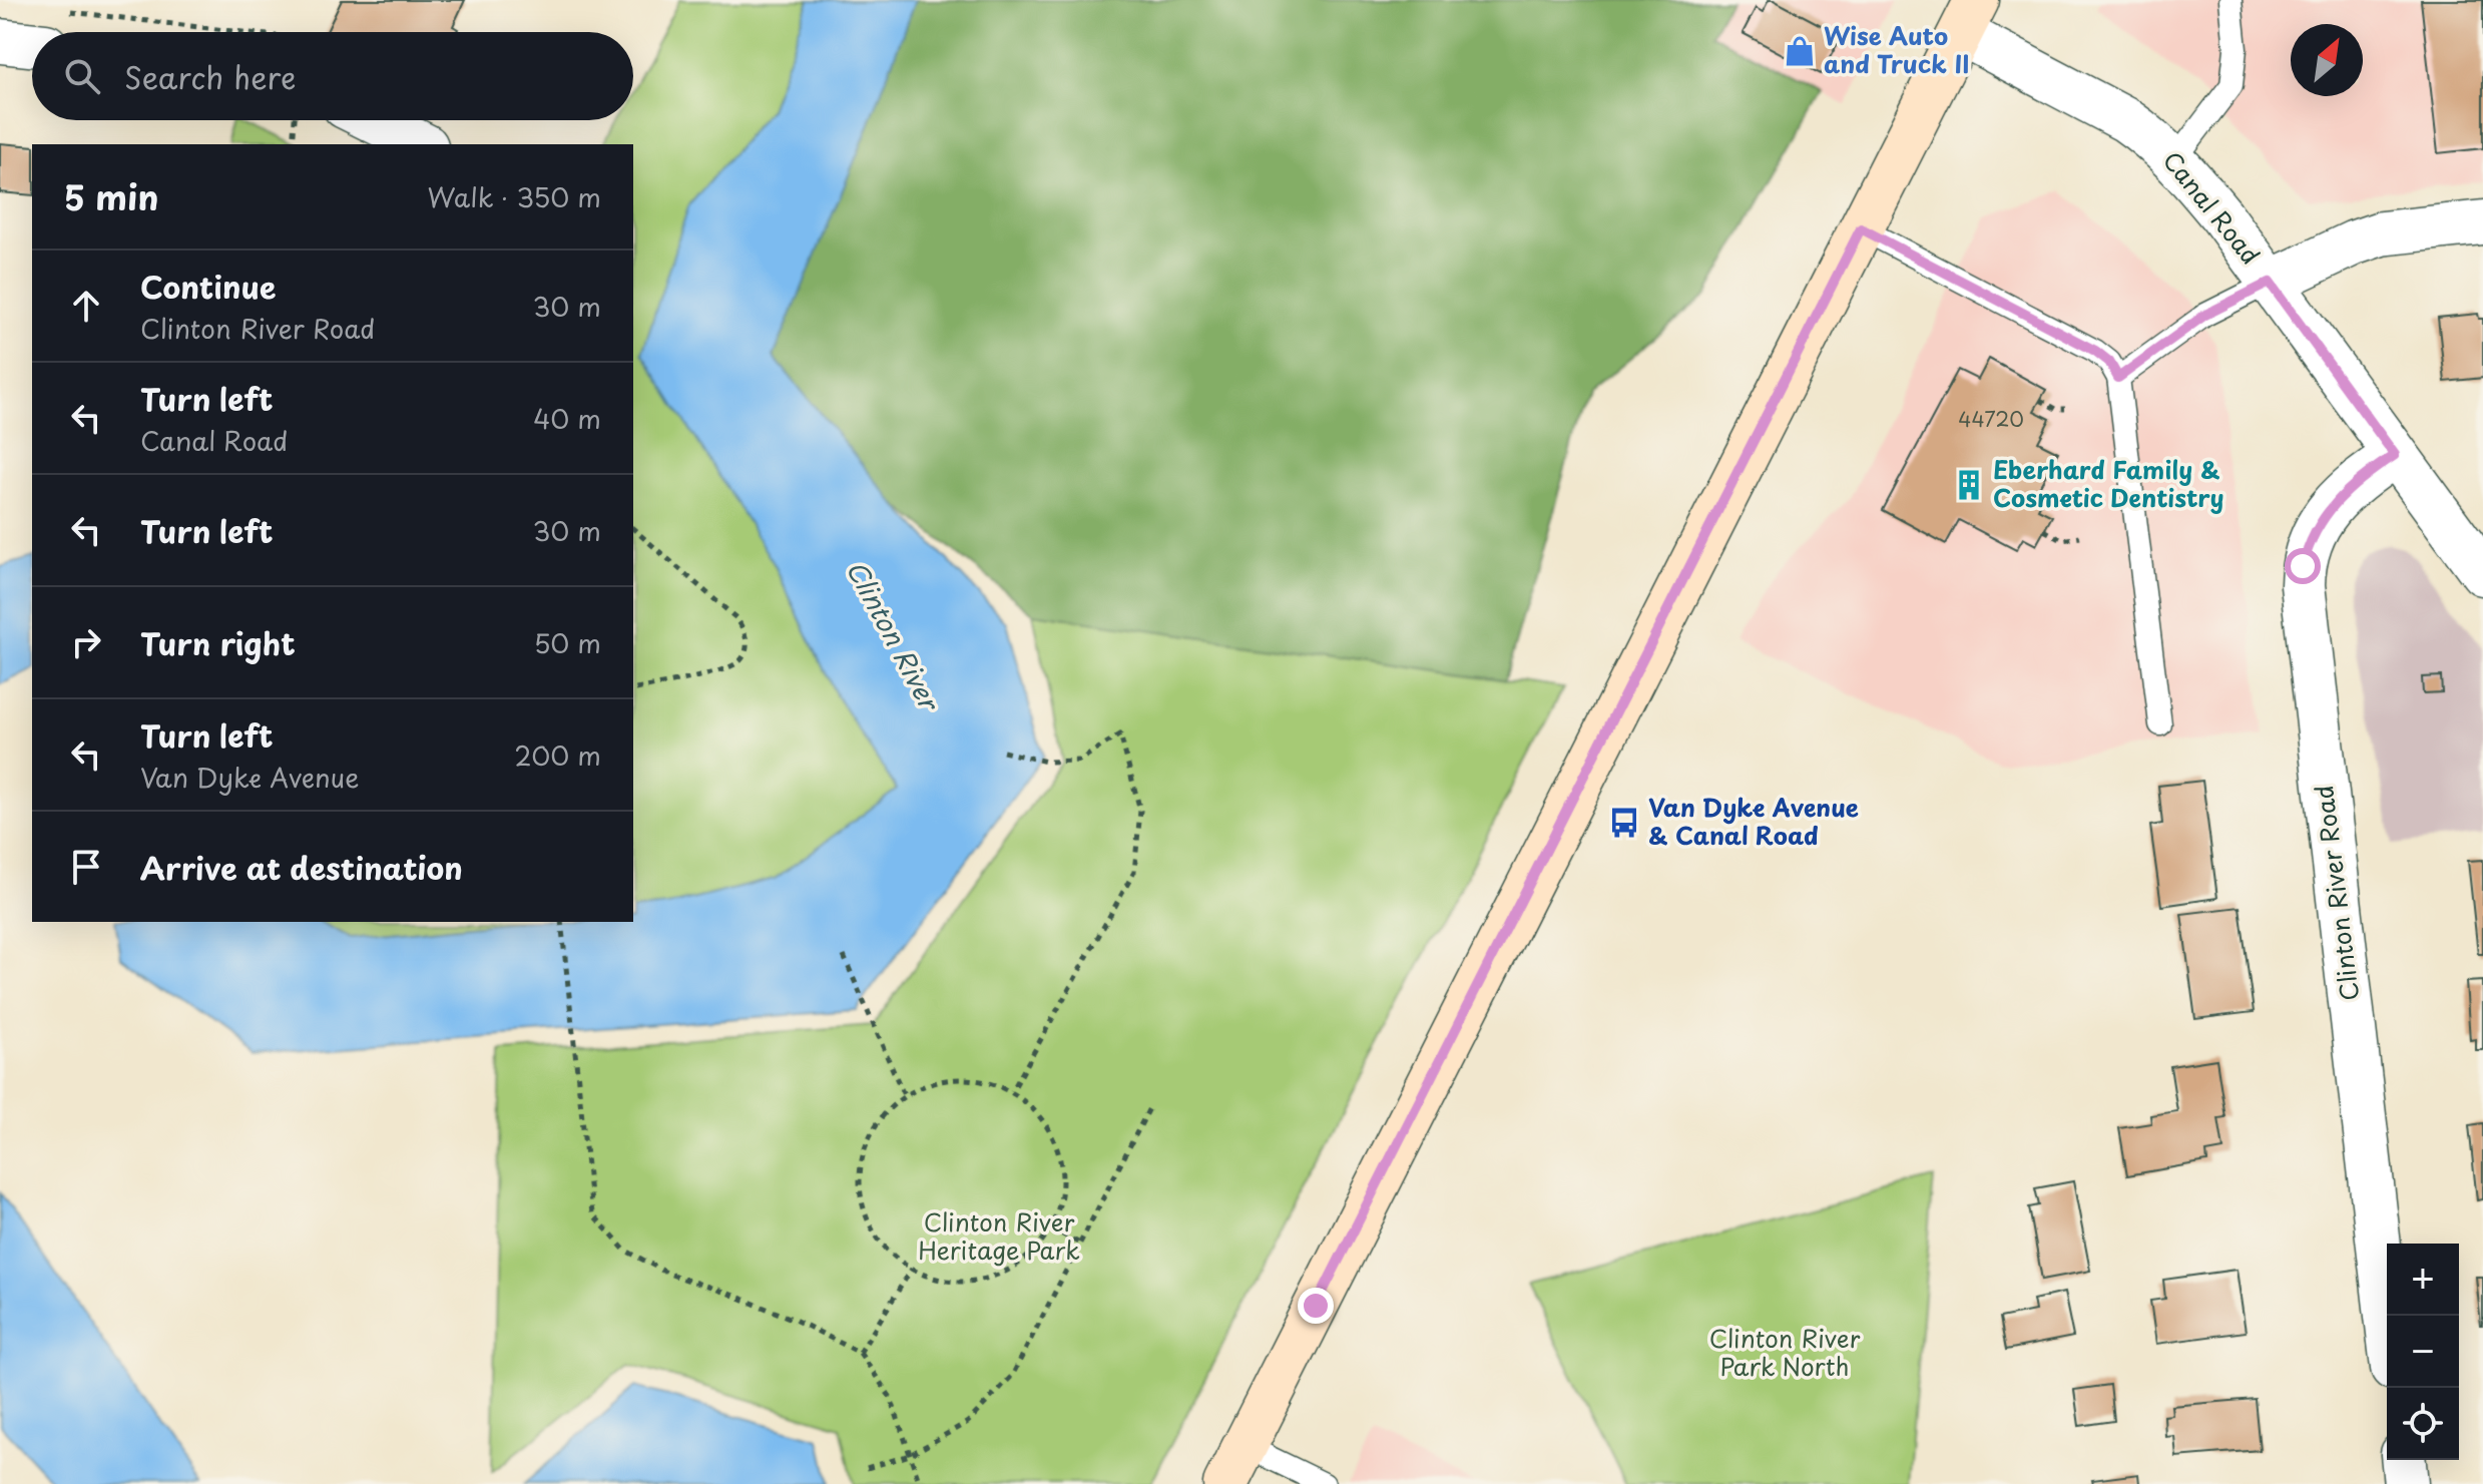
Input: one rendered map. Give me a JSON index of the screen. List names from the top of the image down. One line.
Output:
{"streets":{"street":["Canal Road","Clinton River Road"]},"crossings":[["Canal Road","Clinton River Road"]],"water":["Clinton River"],"parks":["Clinton River Heritage Park","Clinton River Park North"],"places":{"shop":["Wise Auto and Truck II"],"building":["Eberhard Family & Cosmetic Dentistry"],"bus stop":["Van Dyke Avenue & Canal Road"]},"house_numbers":["44720"],"north":"top right","page":{"search":"Search here","heading":["5 min","Walk · 350 m"],"list":[["Continue","Clinton River Road","30 m"],["Turn left","Canal Road","40 m"],["Turn left","30 m"],["Turn right","50 m"],["Turn left","Van Dyke Avenue","200 m"],"Arrive at destination"],"map_buttons":["+","−"]}}
